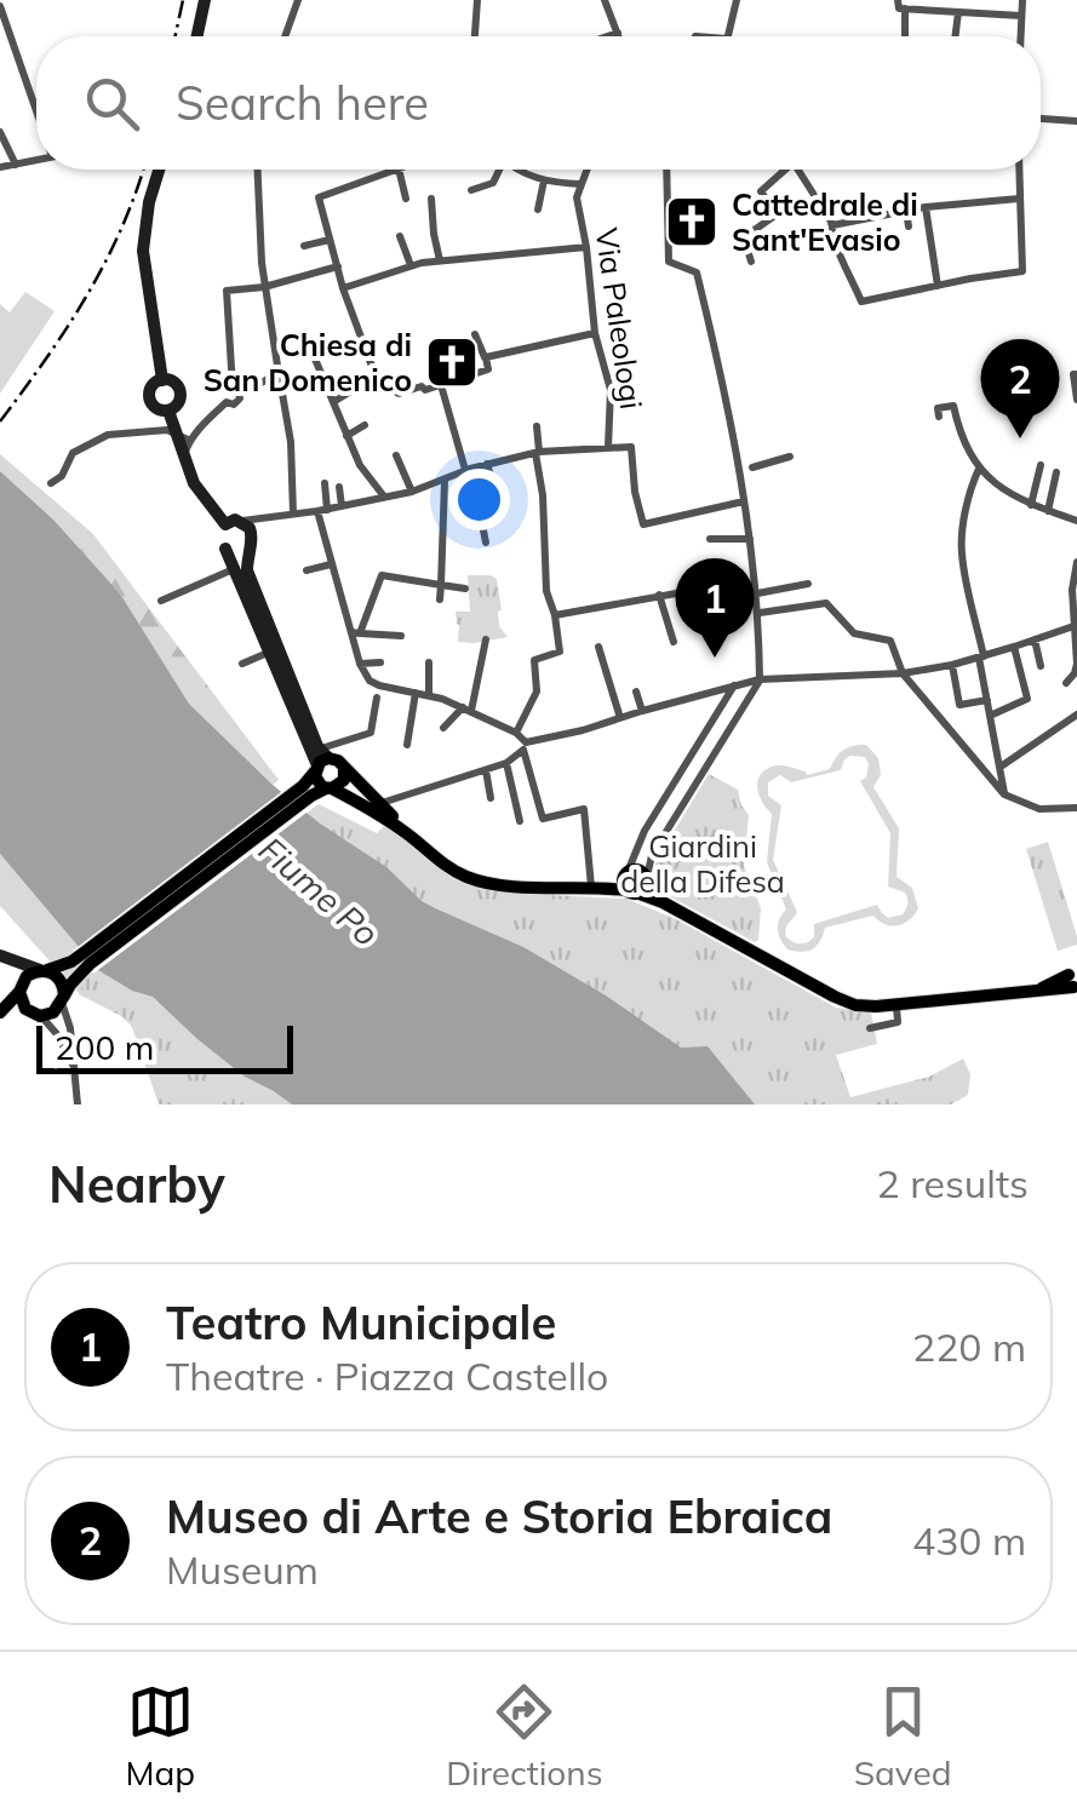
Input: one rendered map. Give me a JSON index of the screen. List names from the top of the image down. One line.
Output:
{"streets":{"street":["Via Paleologi"]},"water":["Fiume Po"],"parks":["Giardini della Difesa"],"places":{"church":["Cattedrale di Sant'Evasio","Chiesa di San Domenico"]},"scale_bar":"200 m","page":{"search":"Search here","pins":["2","1"],"scale":"200 m","heading":["Nearby","2 results"],"list":[{"mark":"1","name":"Teatro Municipale","note":"Theatre · Piazza Castello","value":"220 m"},{"mark":"2","name":"Museo di Arte e Storia Ebraica","note":"Museum","value":"430 m"}],"nav":["Map","Directions","Saved"]}}
